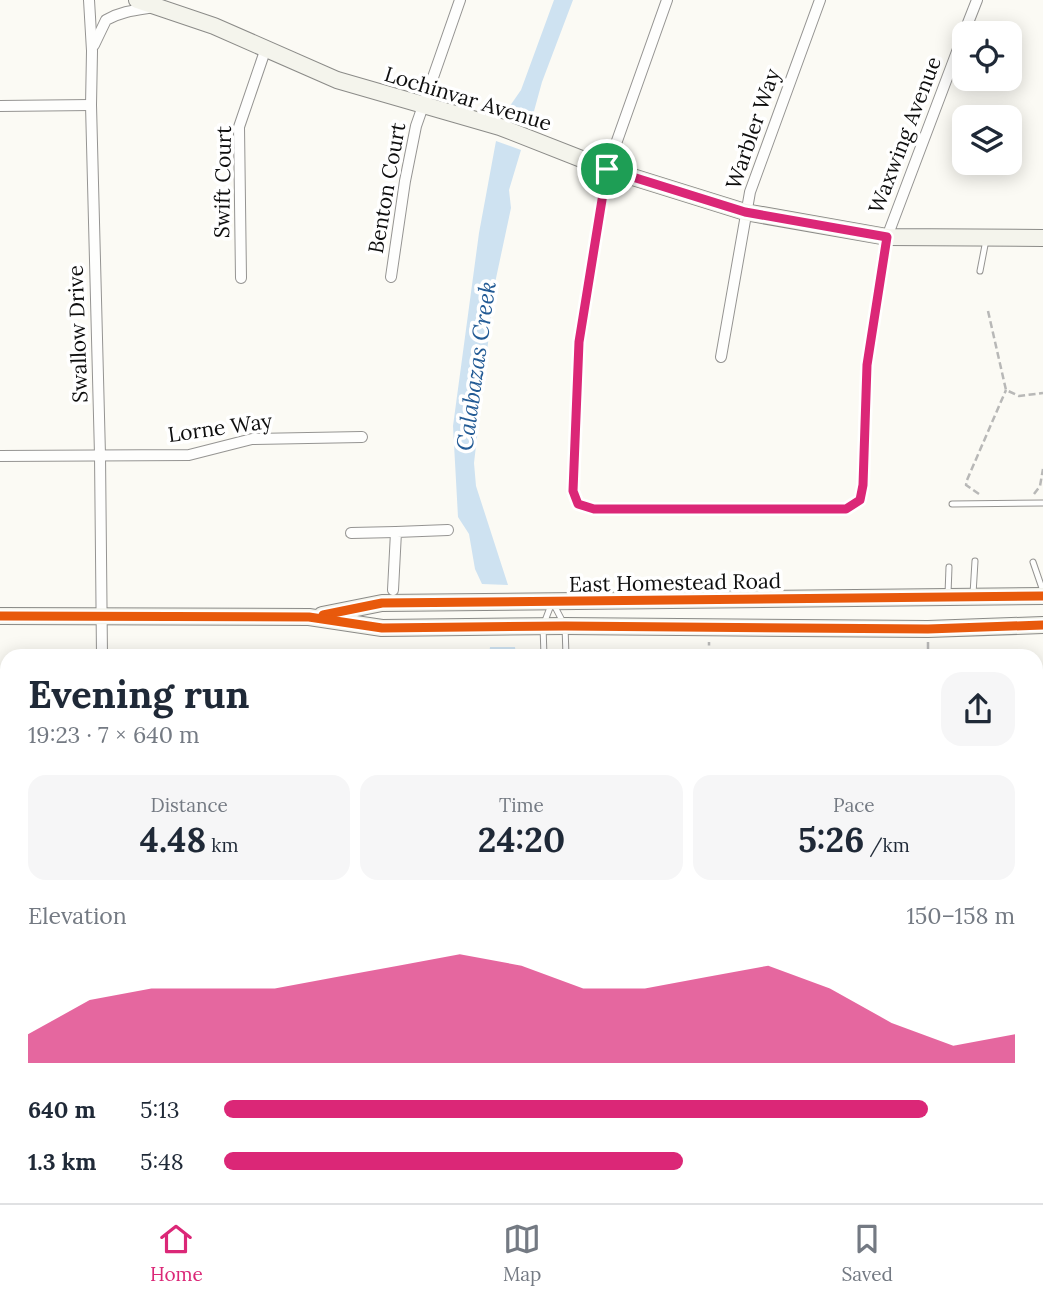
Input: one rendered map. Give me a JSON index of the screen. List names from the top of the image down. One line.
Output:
{"streets":{"main road":["Lochinvar Avenue","East Homestead Road"],"street":["Warbler Way","Waxwing Avenue","Swift Court","Benton Court","Swallow Drive","Lorne Way"]},"crossings":[["Lochinvar Avenue","Warbler Way"],["Lochinvar Avenue","Waxwing Avenue"],["Lochinvar Avenue","Swift Court"],["Lochinvar Avenue","Benton Court"],["Lochinvar Avenue","Swallow Drive"],["Swallow Drive","Lorne Way"],["Swallow Drive","East Homestead Road"]],"water":["Calabazas Creek"],"page":{"heading":["Evening run","19:23 · 7 × 640 m"],"stats":[["Distance","4.48 km"],["Time","24:20"],["Pace","5:26 /km"]],"chart":["Elevation","150–158 m"],"list":[{"name":"640 m","note":"5:13"},{"name":"1.3 km","note":"5:48"}],"tabs":["Home","Map","Saved"]}}
